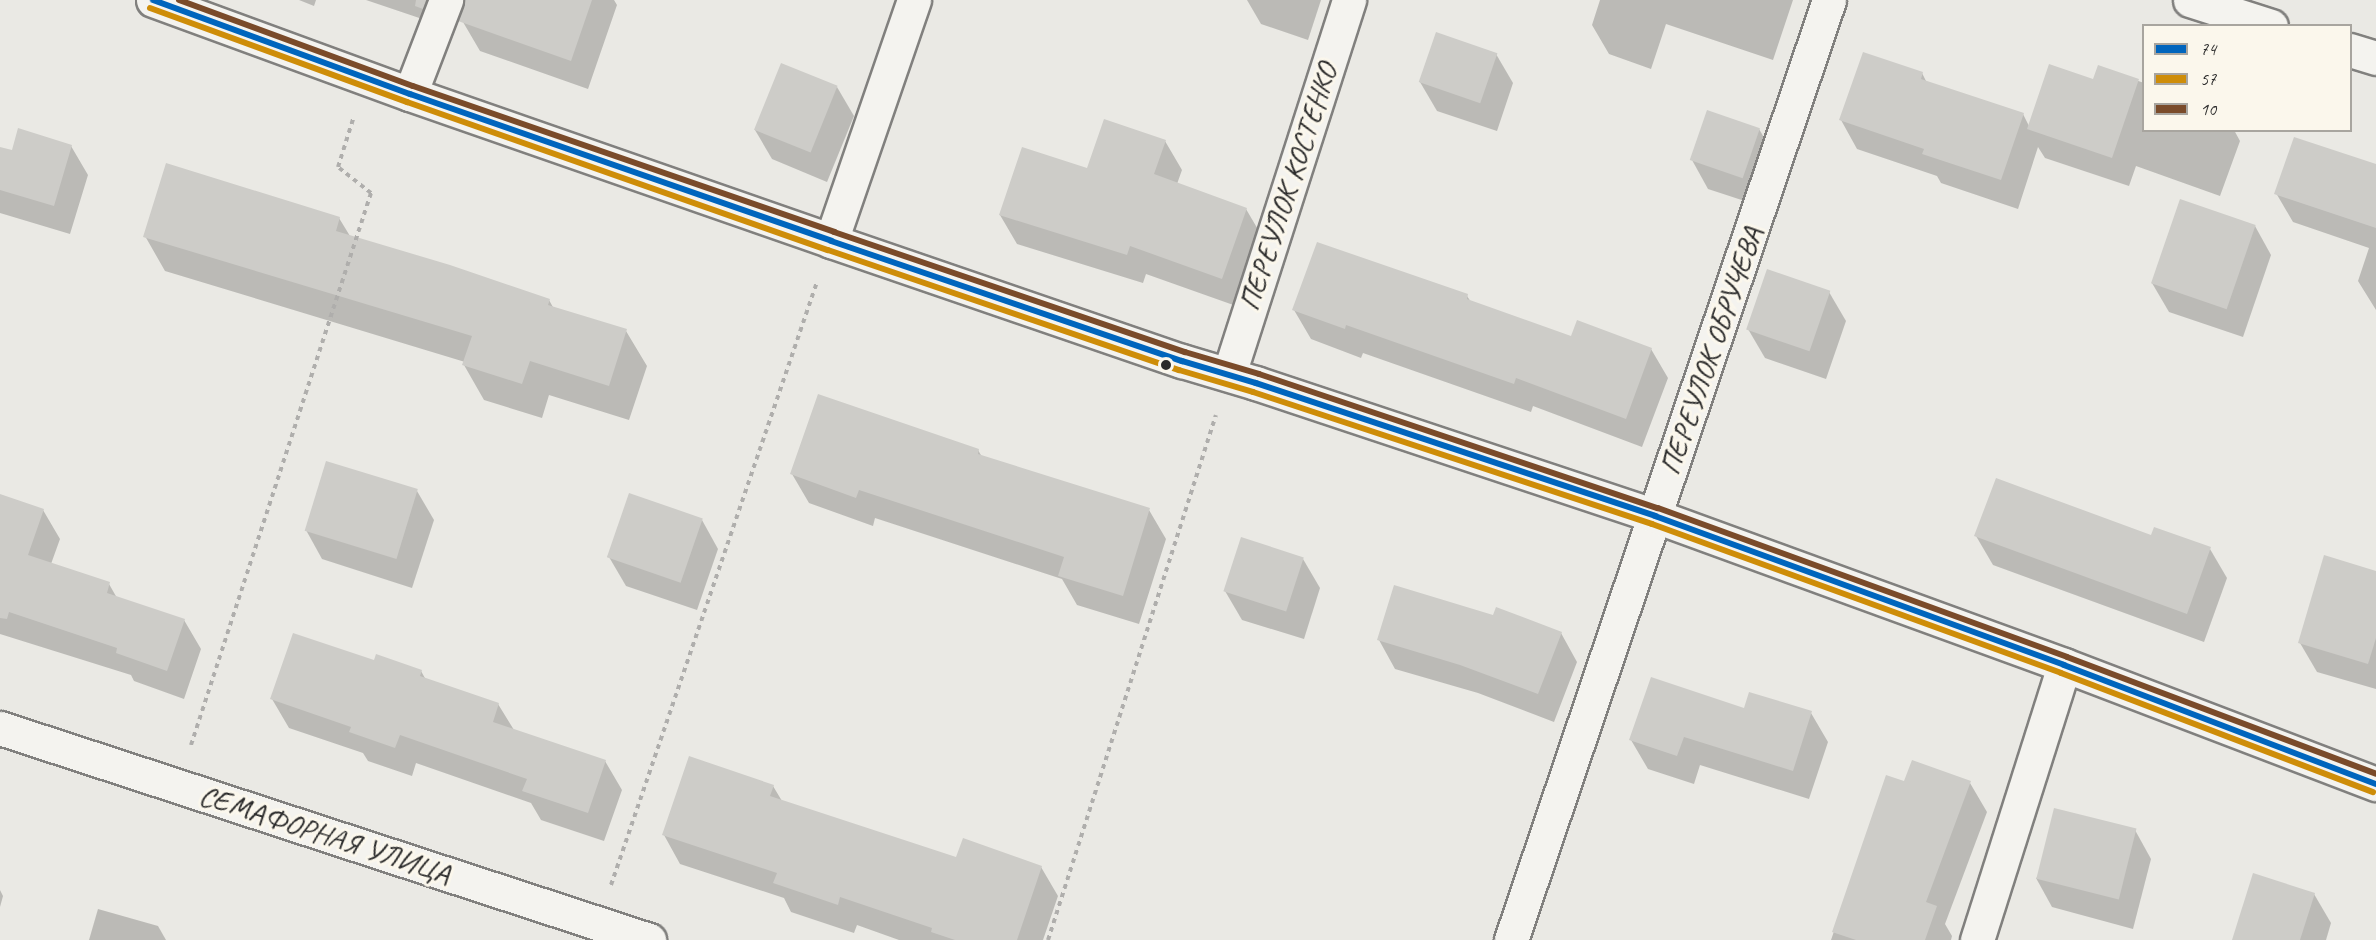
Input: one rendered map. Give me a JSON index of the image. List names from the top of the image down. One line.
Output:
{"streets":{"street":["ПЕРЕУЛОК КОСТЕНКО","ПЕРЕУЛОК ОБРУЧЕВА","СЕМАФОРНАЯ УЛИЦА"]},"lines":["transit line 74","transit line 10","transit line 57"],"legend":["74","57","10"]}
